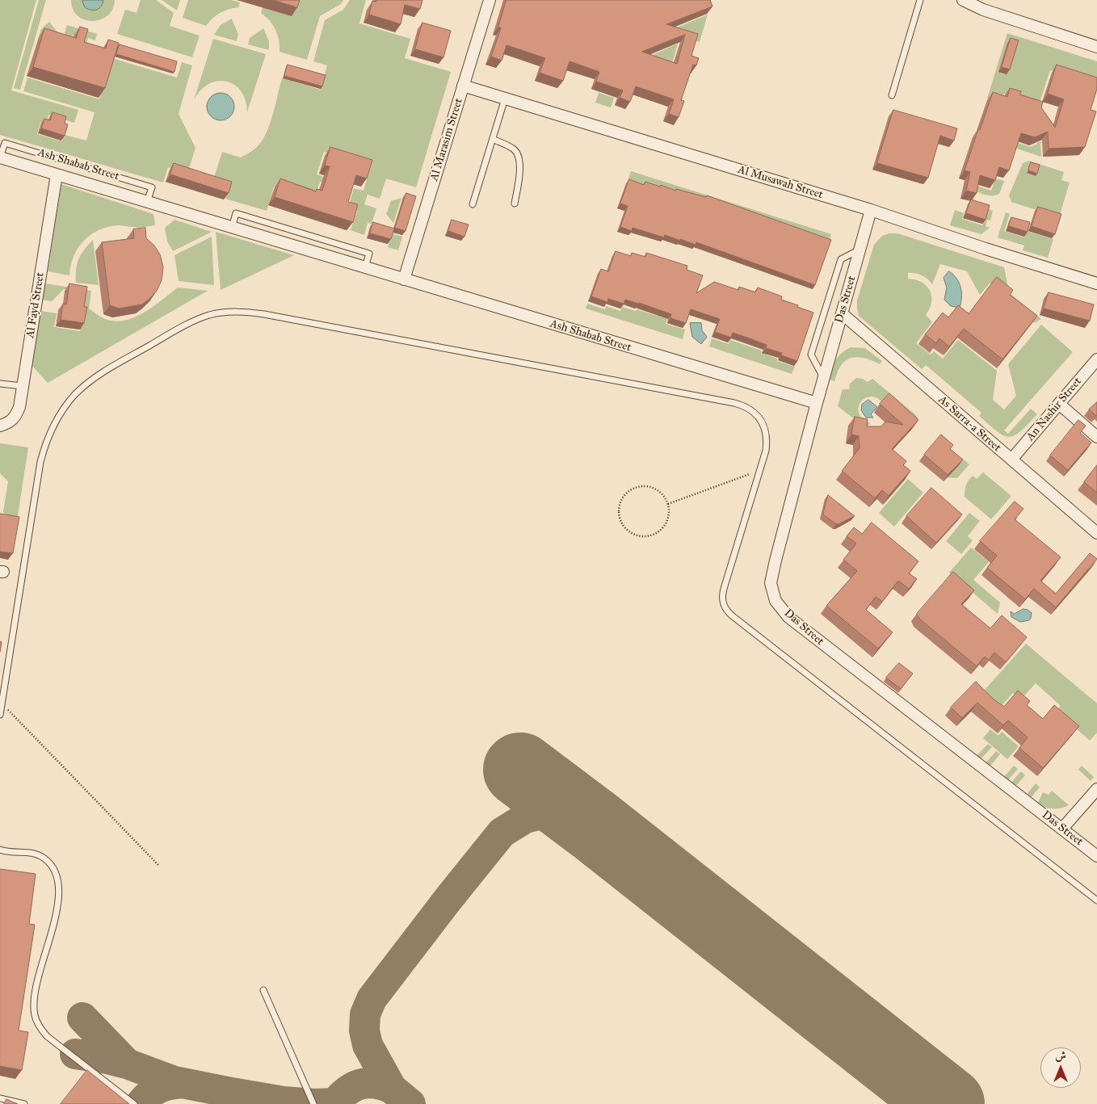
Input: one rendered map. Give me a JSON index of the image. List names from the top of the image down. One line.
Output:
{"streets":{"street":["Al Marasim Street","Ash Shabab Street","Al Musawah Street","Das Street","Al Fayd Street","An Nashir Street","As Sarra-a Street"]},"crossings":[["Al Marasim Street","Ash Shabab Street"],["Al Marasim Street","Al Musawah Street"],["Ash Shabab Street","Das Street"],["Ash Shabab Street","Al Fayd Street"],["Al Musawah Street","Das Street"],["Das Street","As Sarra-a Street"],["An Nashir Street","As Sarra-a Street"]],"north":"top"}
